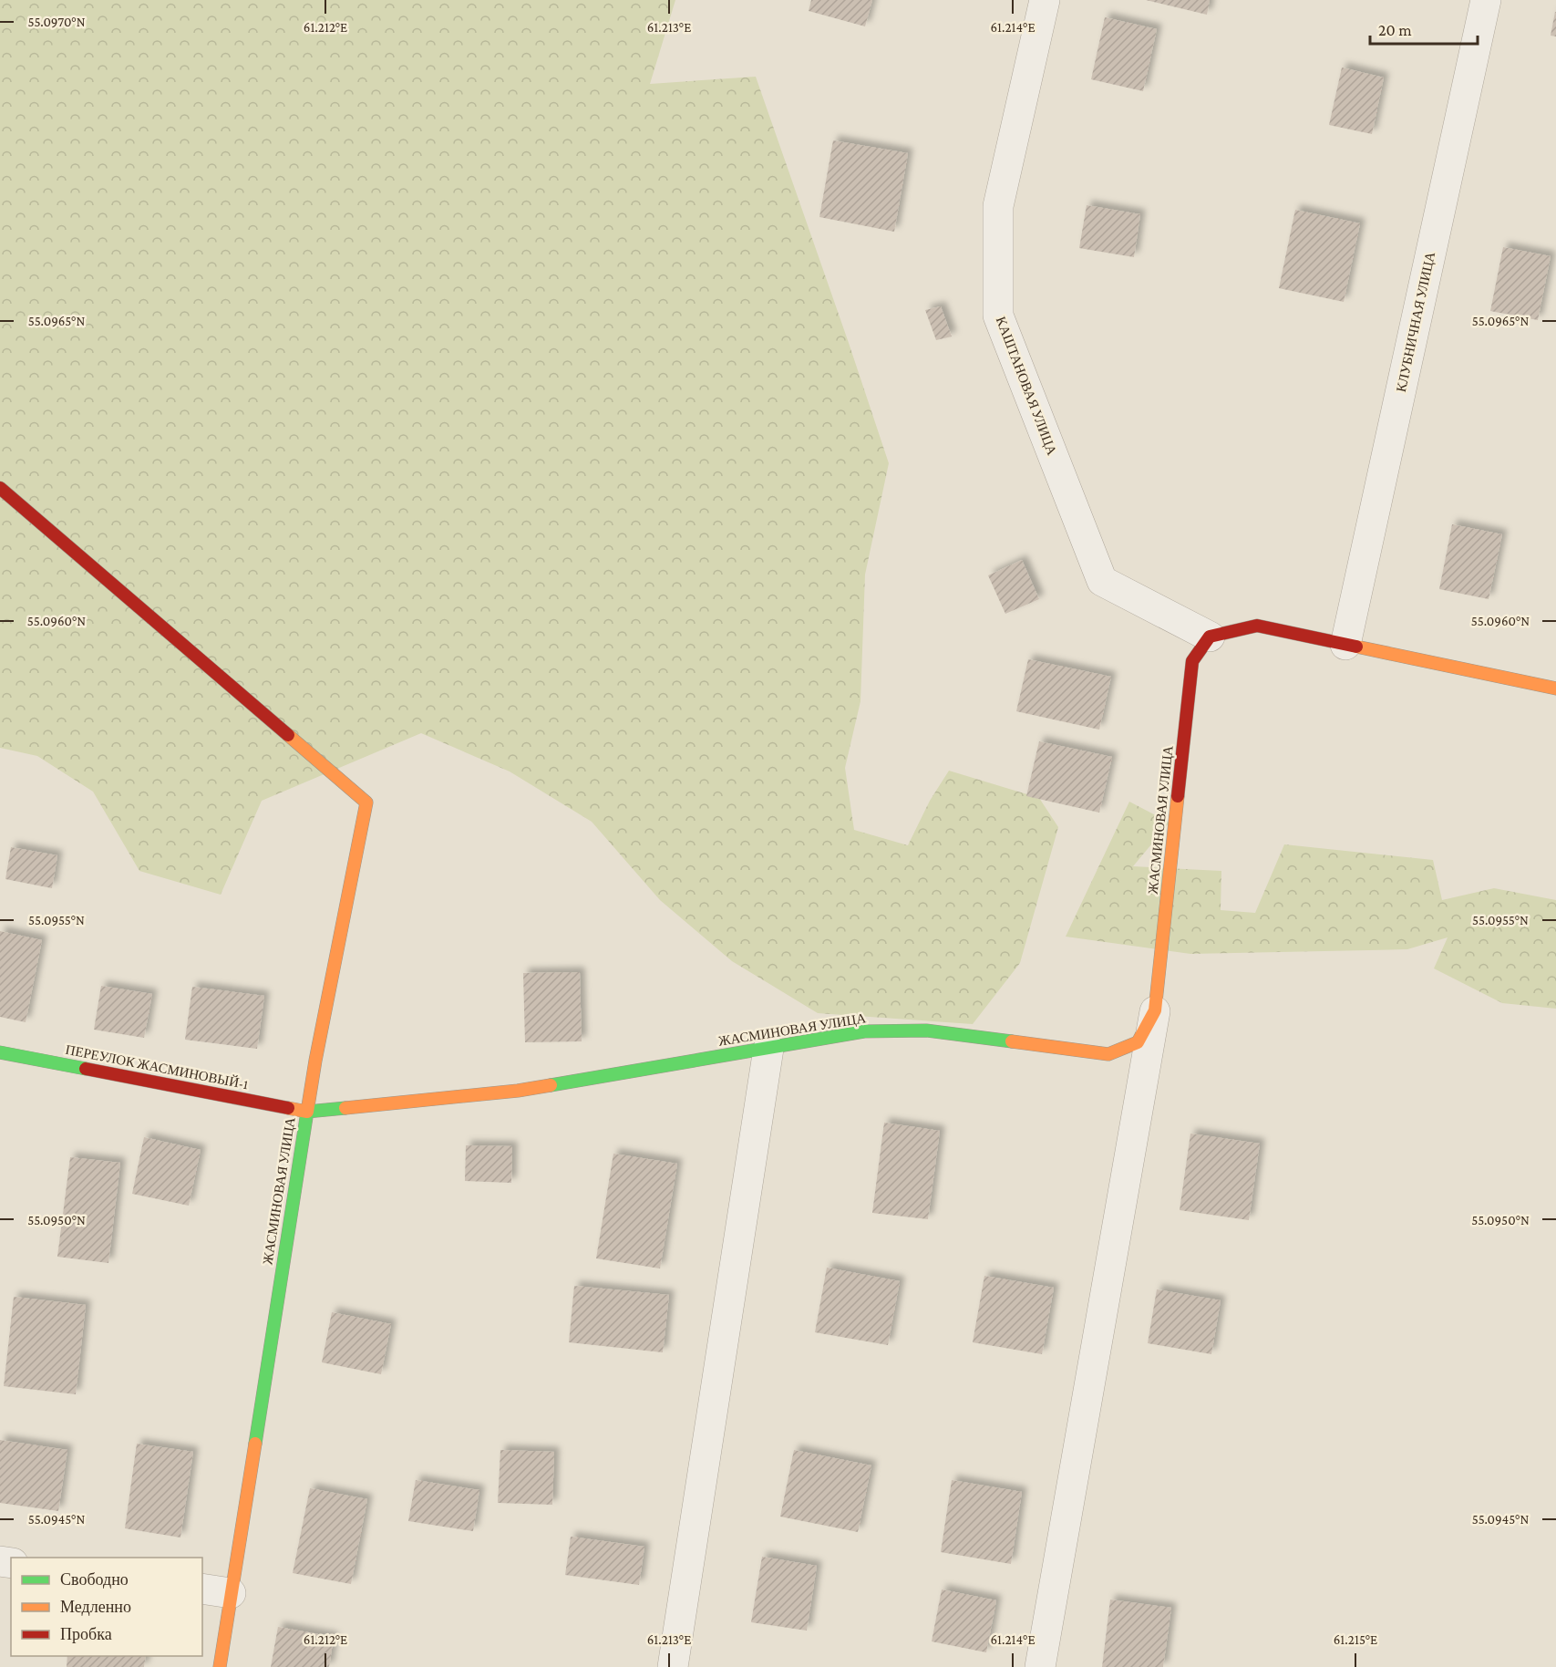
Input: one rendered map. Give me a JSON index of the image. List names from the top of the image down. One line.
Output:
{"streets":{"street":["КЛУБНИЧНАЯ УЛИЦА","КАШТАНОВАЯ УЛИЦА","ЖАСМИНОВАЯ УЛИЦА","ПЕРЕУЛОК ЖАСМИНОВЫЙ-1"]},"crossings":[["КАШТАНОВАЯ УЛИЦА","ЖАСМИНОВАЯ УЛИЦА"],["ЖАСМИНОВАЯ УЛИЦА","ПЕРЕУЛОК ЖАСМИНОВЫЙ-1"]],"legend":["Свободно","Медленно","Пробка"],"scale_bar":"20 m","coordinates":["55.0970°N","61.212°E","61.213°E","61.214°E","55.0965°N","55.0960°N","55.0955°N","55.0950°N","55.0945°N","61.215°E"]}
